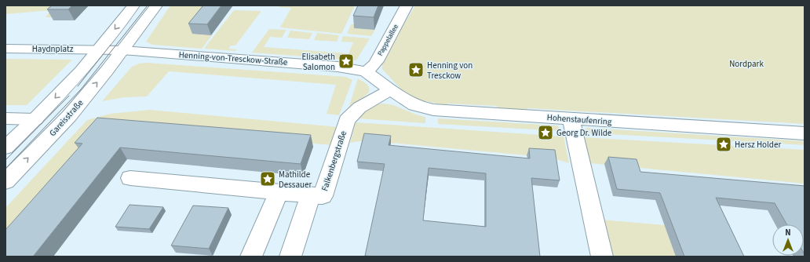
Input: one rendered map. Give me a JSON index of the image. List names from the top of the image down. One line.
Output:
{"streets":{"street":["Pappelallee","Haydnplatz","Henning-von-Tresckow-Straße","Gareisstraße","Hohenstaufenring","Falkenbergstraße"]},"crossings":[["Pappelallee","Henning-von-Tresckow-Straße"],["Pappelallee","Hohenstaufenring"],["Haydnplatz","Henning-von-Tresckow-Straße"],["Henning-von-Tresckow-Straße","Gareisstraße"],["Henning-von-Tresckow-Straße","Hohenstaufenring"],["Hohenstaufenring","Falkenbergstraße"]],"parks":["Nordpark"],"places":{"place":["Elisabeth Salomon","Henning von Tresckow","Georg Dr. Wilde","Hersz Holder","Mathilde Dessauer"]},"north":"top"}
